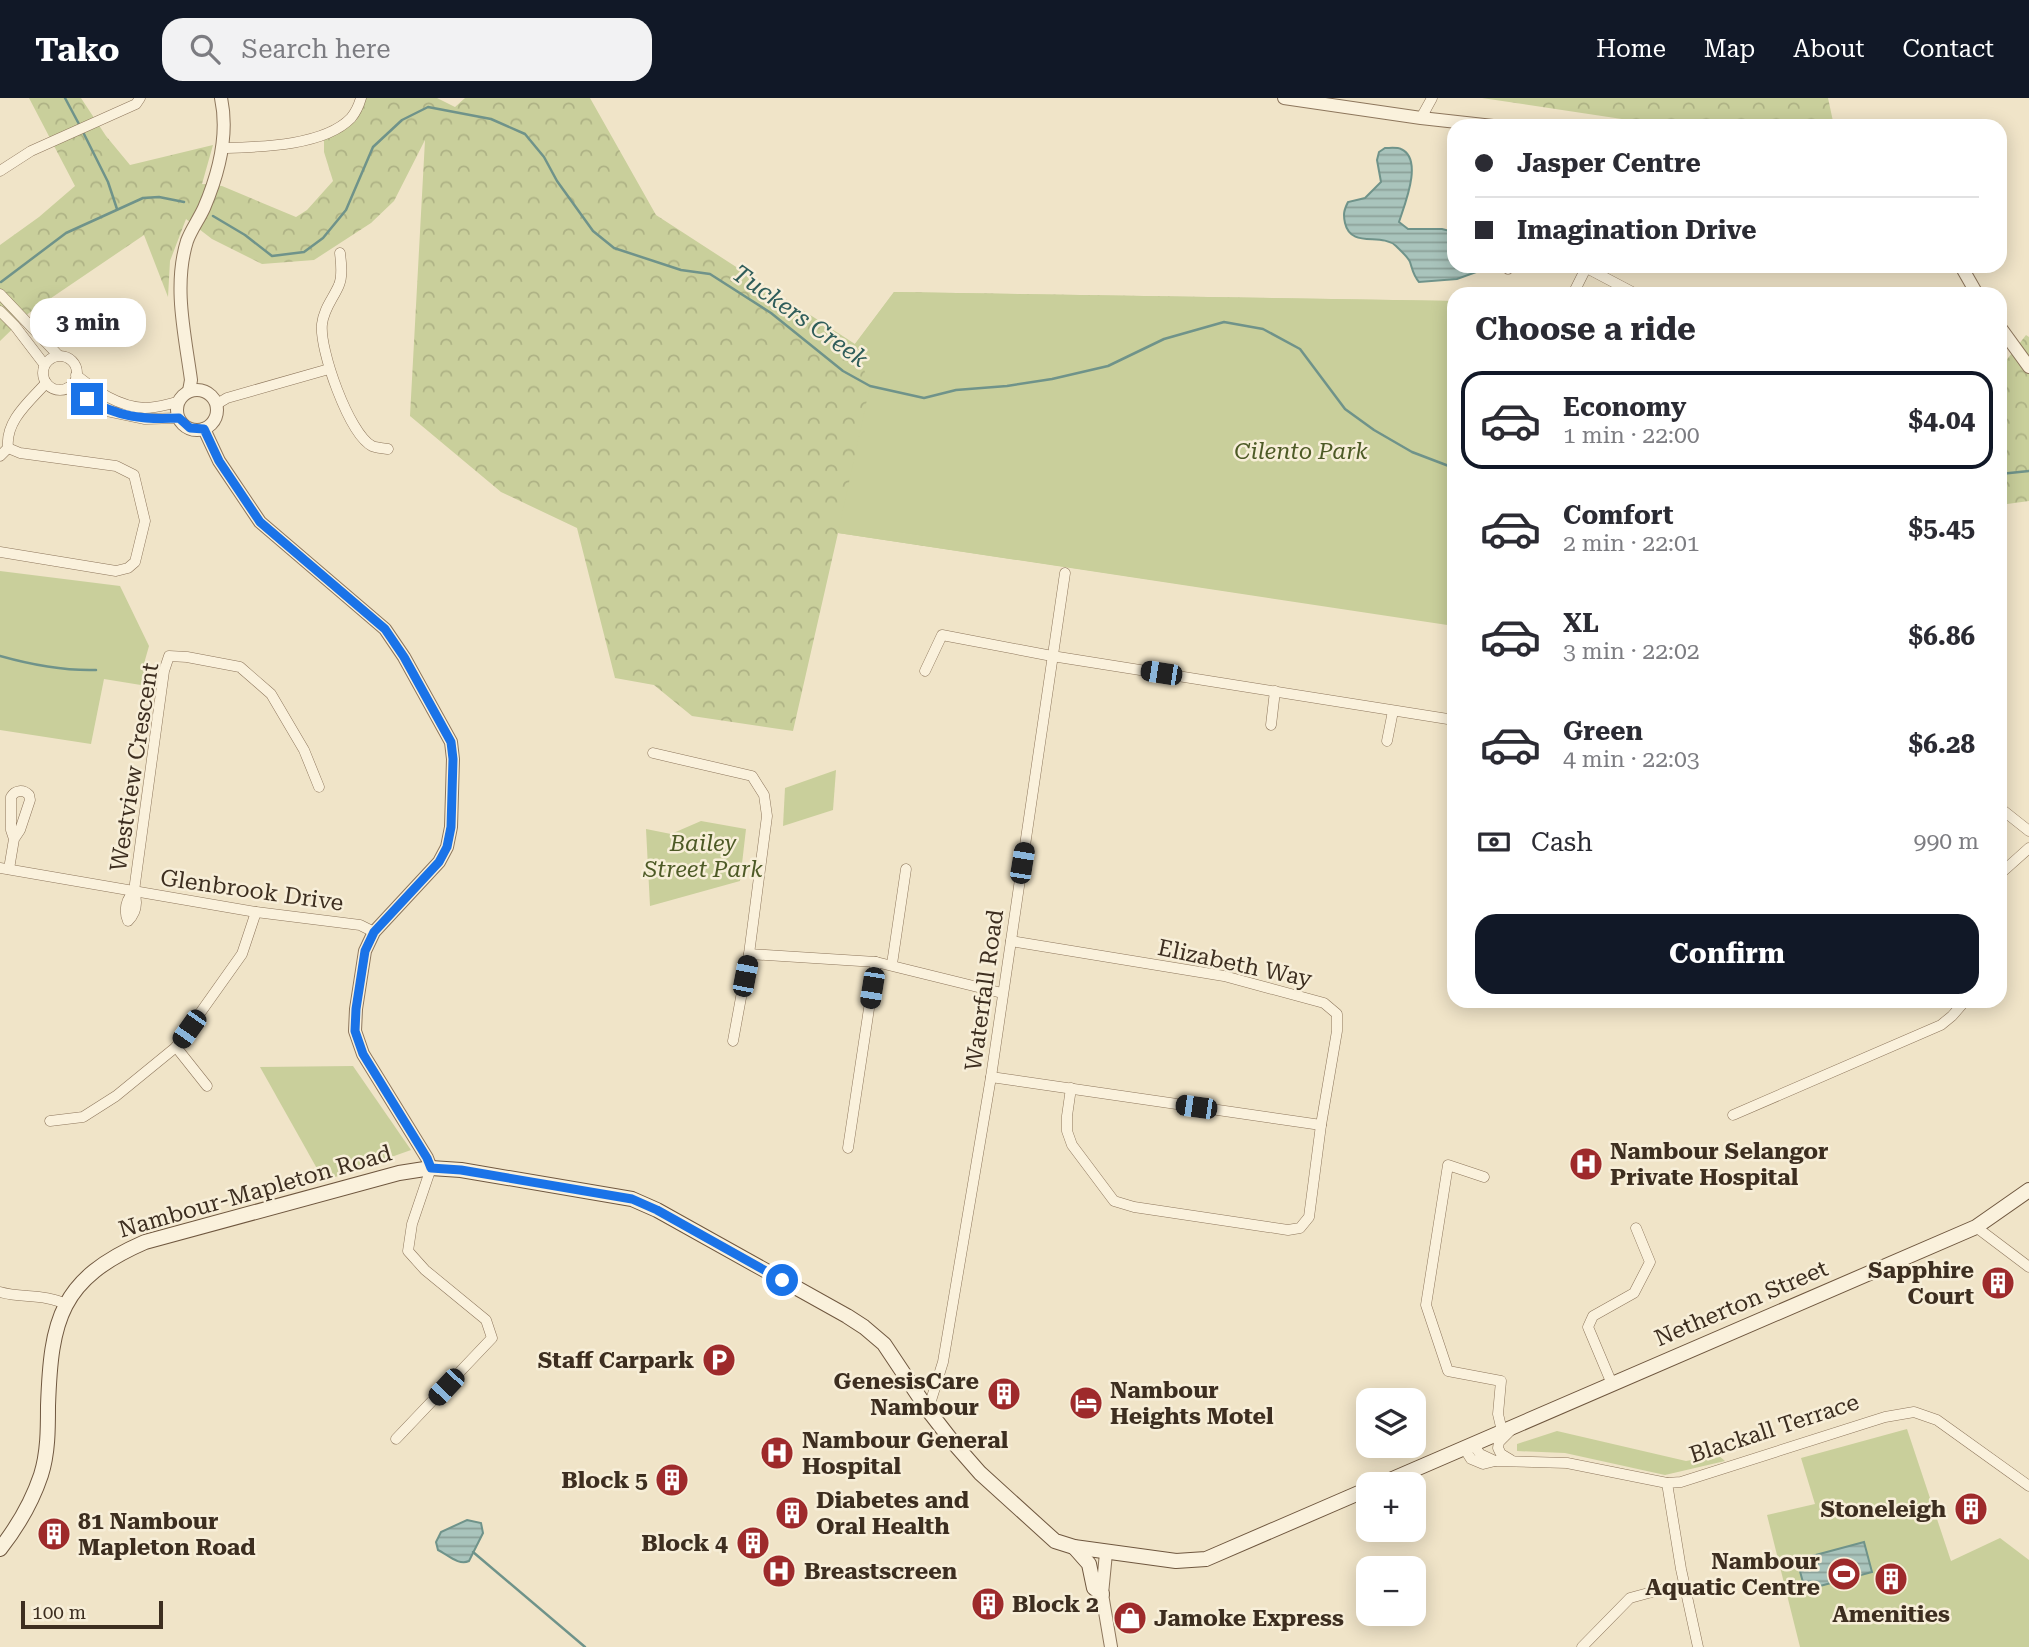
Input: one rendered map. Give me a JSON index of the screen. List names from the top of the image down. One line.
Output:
{"streets":{"main road":["Nambour-Mapleton Road","Netherton Street"],"street":["Westview Crescent","Glenbrook Drive","Elizabeth Way","Waterfall Road","Blackall Terrace"]},"crossings":[["Westview Crescent","Glenbrook Drive"],["Elizabeth Way","Waterfall Road"],["Waterfall Road","Nambour-Mapleton Road"],["Netherton Street","Blackall Terrace"]],"water":["Tuckers Creek"],"parks":["Cilento Park","Bailey Street Park"],"places":{"hospital":["Nambour Selangor Private Hospital","Nambour General Hospital","Breastscreen"],"building":["Sapphire Court","GenesisCare Nambour","Block 5","Stoneleigh","Diabetes and Oral Health","81 Nambour Mapleton Road","Block 4","Amenities","Block 2"],"parking":["Staff Carpark"],"hotel":["Nambour Heights Motel"],"sports":["Nambour Aquatic Centre"],"shop":["Jamoke Express"]},"scale_bar":"100 m","page":{"header":"Tako","search":"Search here","nav":["Home","Map","About","Contact"],"banner":["Jasper Centre","Imagination Drive"],"heading":"Choose a ride","bubble":"3 min","list":[{"name":"Economy","note":"1 min · 22:00","value":"$4.04"},{"name":"Comfort","note":"2 min · 22:01","value":"$5.45"},{"name":"XL","note":"3 min · 22:02","value":"$6.86"},{"name":"Green","note":"4 min · 22:03","value":"$6.28"}],"pay":["Cash","990 m"],"buttons":"Confirm","map_buttons":["+","−"],"scale":"100 m"}}
